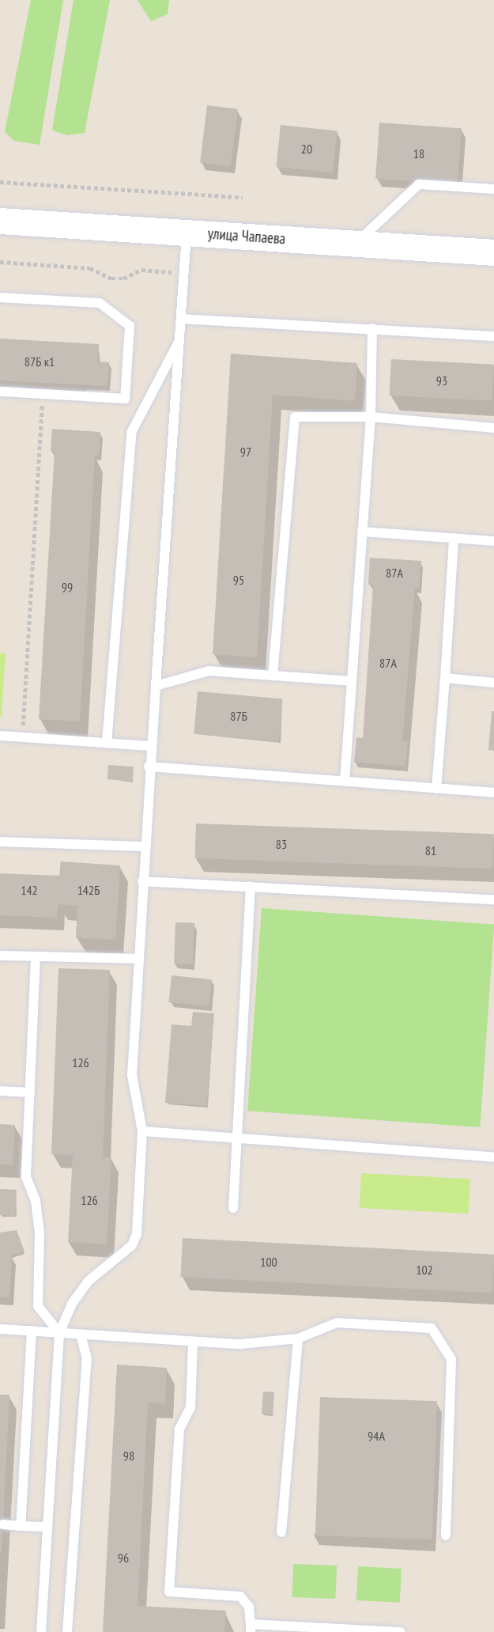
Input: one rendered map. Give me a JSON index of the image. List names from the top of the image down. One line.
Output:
{"streets":{"main road":["улица Чапаева"]},"house_numbers":["20","18","87Б к1","93","97","87А","95","99","87А","87Б","83","81","142","142Б","126","126","100","102","94А","98","96"]}
